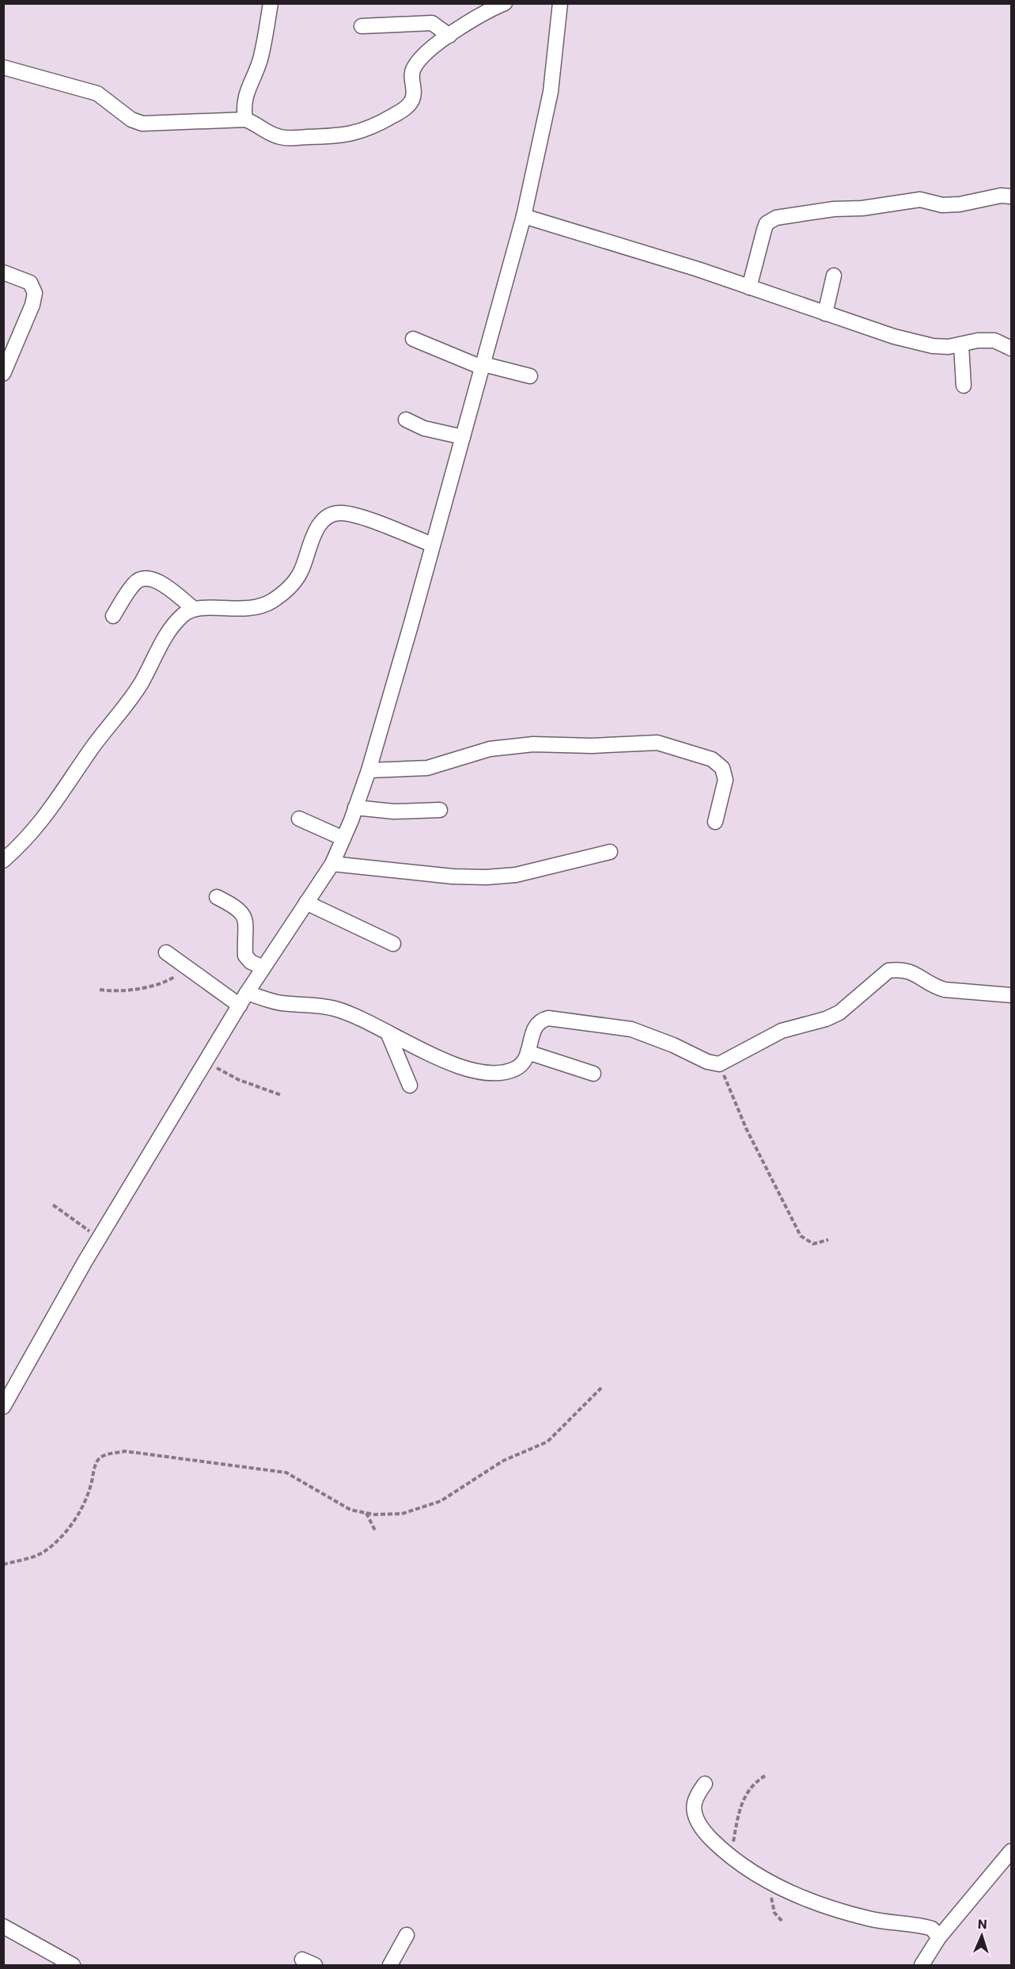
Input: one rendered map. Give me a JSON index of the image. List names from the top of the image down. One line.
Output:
{"north":"top"}
